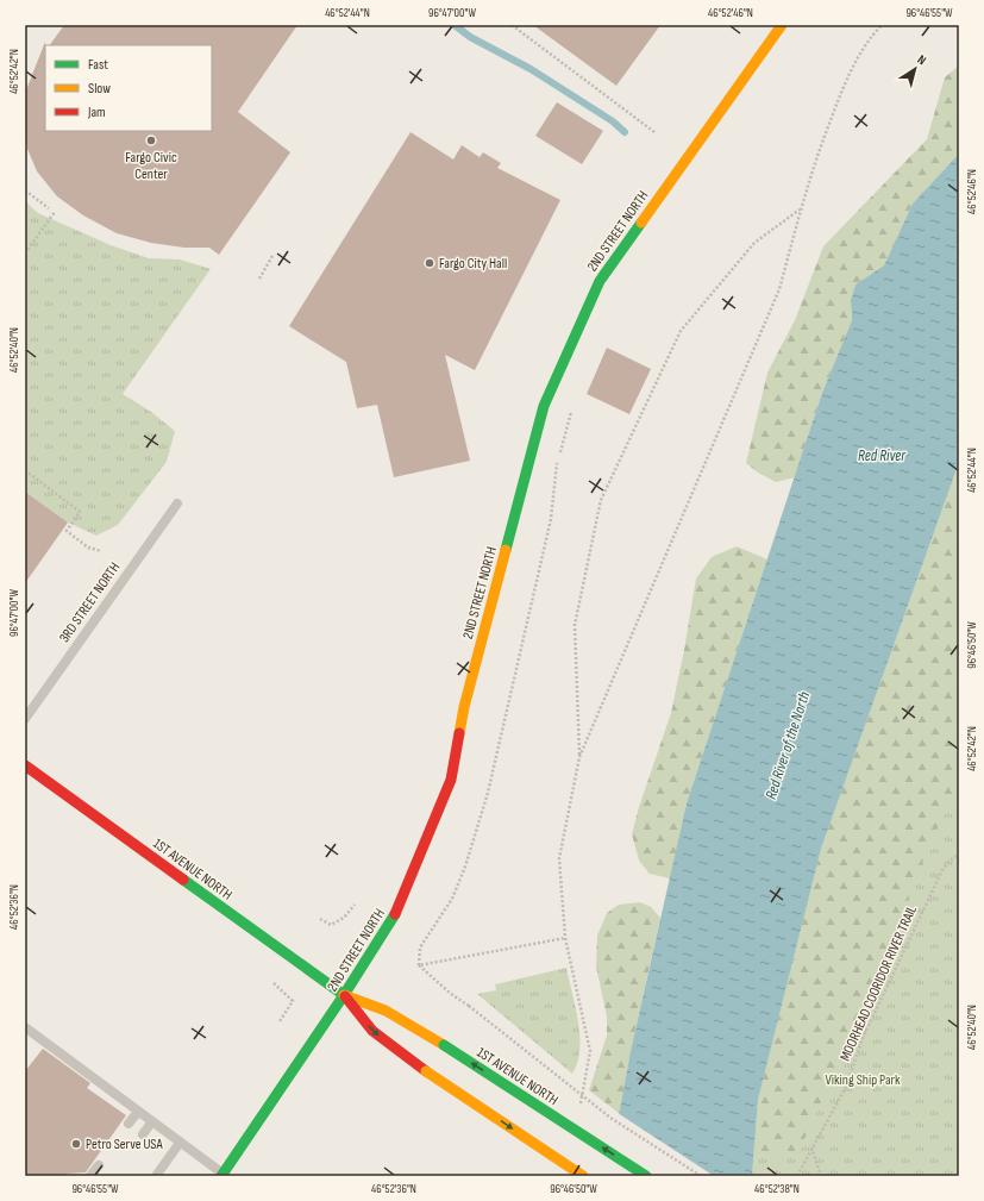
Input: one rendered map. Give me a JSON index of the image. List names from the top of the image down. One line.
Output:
{"streets":{"street":["2ND STREET NORTH","1ST AVENUE NORTH"],"lane":["3RD STREET NORTH"],"path":["MOORHEAD COORIDOR RIVER TRAIL"]},"crossings":[["2ND STREET NORTH","1ST AVENUE NORTH"]],"water":["Red River","Red River of the North"],"parks":["Viking Ship Park"],"places":["Fargo Civic Center","Fargo City Hall","Petro Serve USA"],"legend":["Fast","Slow","Jam"],"north":"top right","coordinates":["46°52'44\"N","96°47'00\"W","46°52'46\"N","96°46'55\"W","46°52'42\"N","46°52'40\"N","96°46'50\"W","46°52'36\"N","46°52'38\"N"]}
